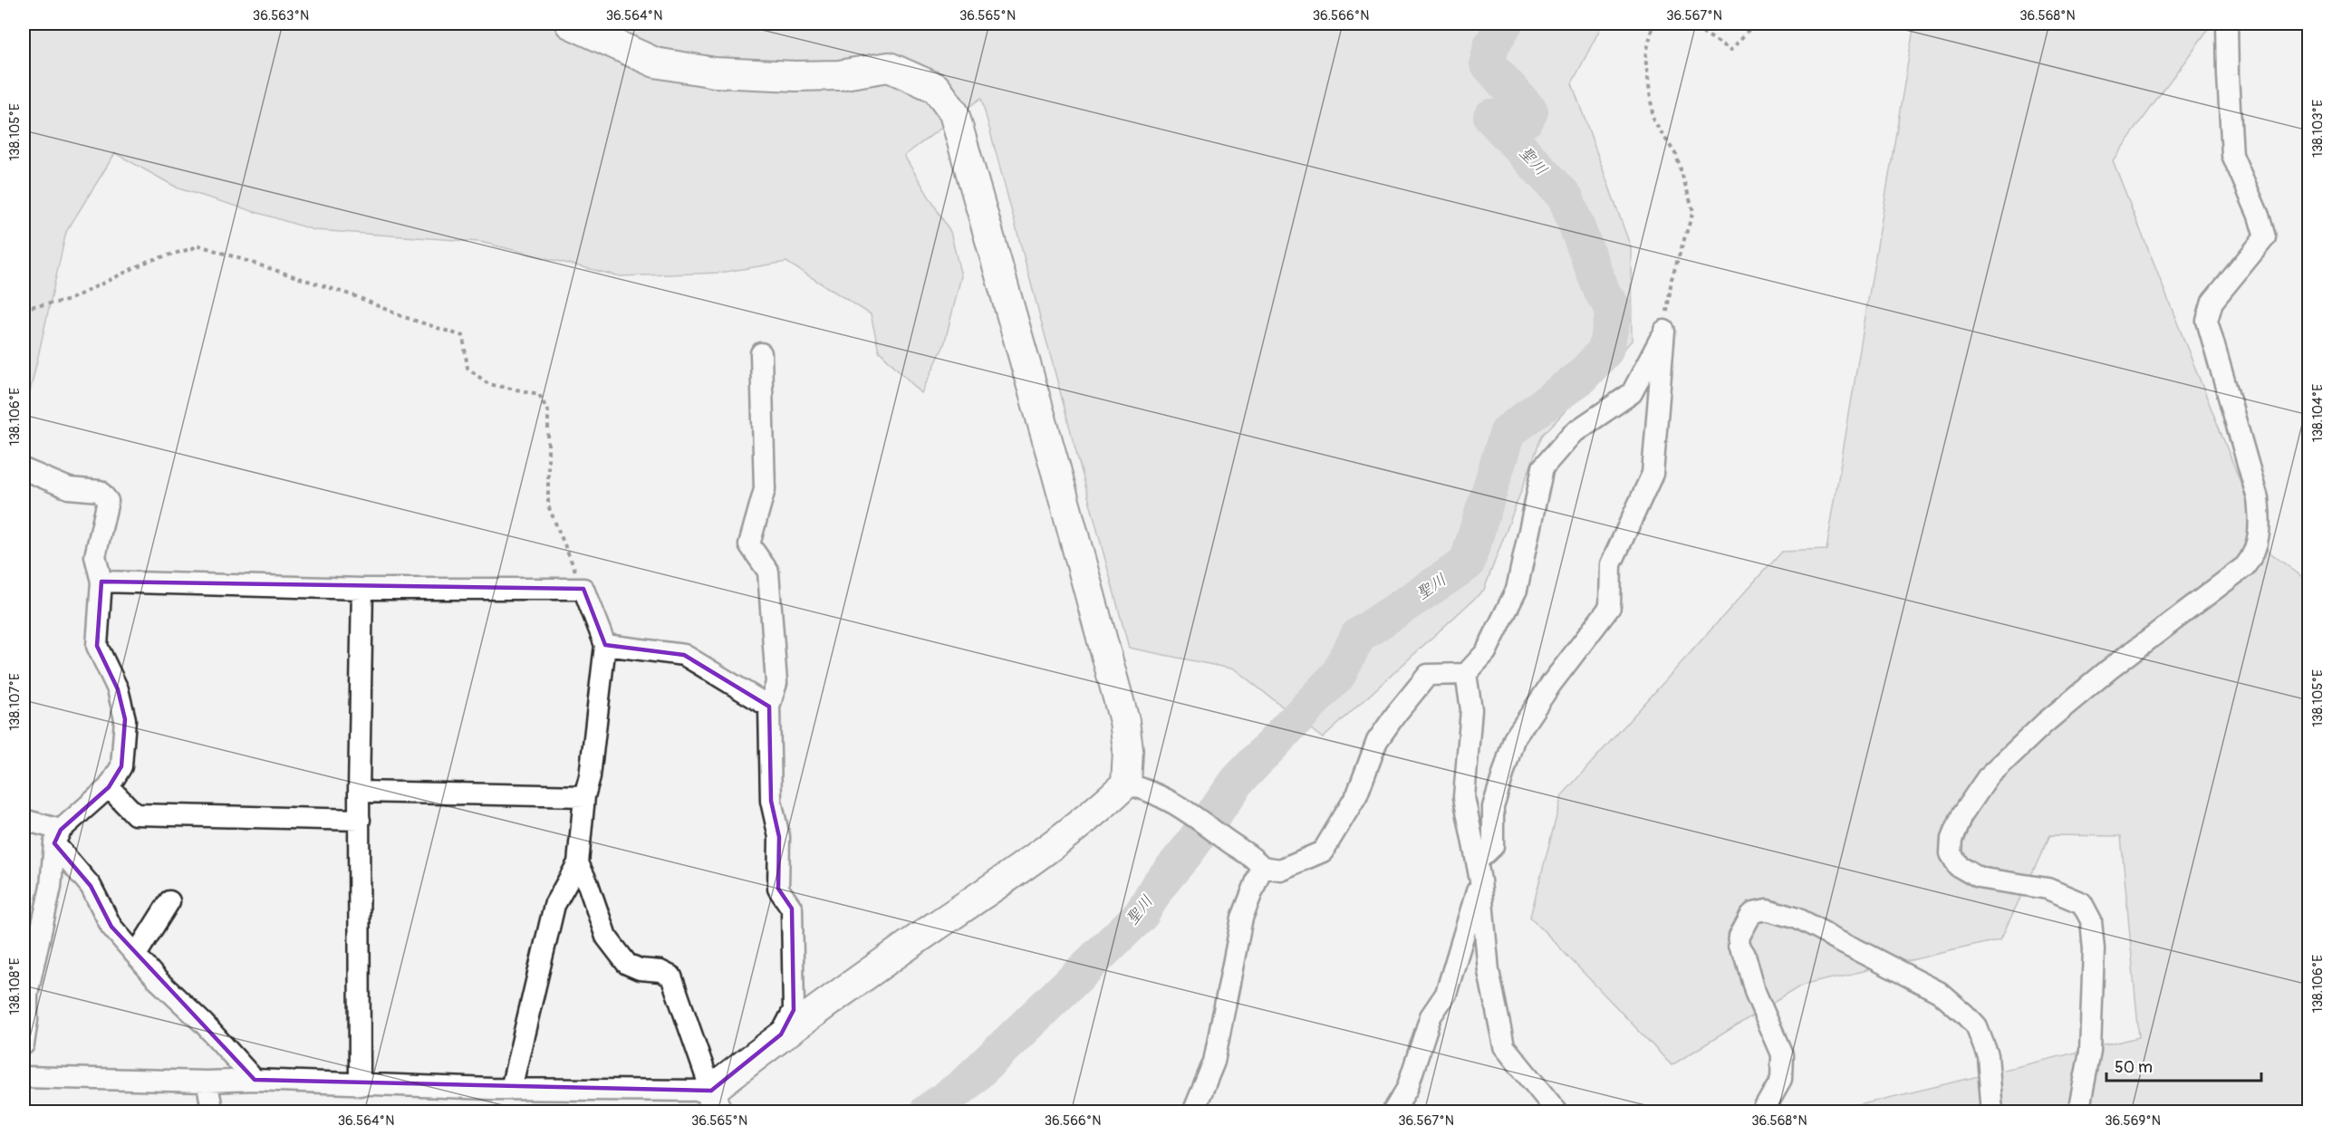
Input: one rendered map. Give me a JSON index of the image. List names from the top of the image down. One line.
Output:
{"water":["聖川"],"scale_bar":"50 m","coordinates":["36.563°N","36.564°N","36.565°N","36.566°N","36.567°N","36.568°N","138.103°E","138.105°E","138.104°E","138.106°E","138.107°E","138.108°E","36.569°N"]}
